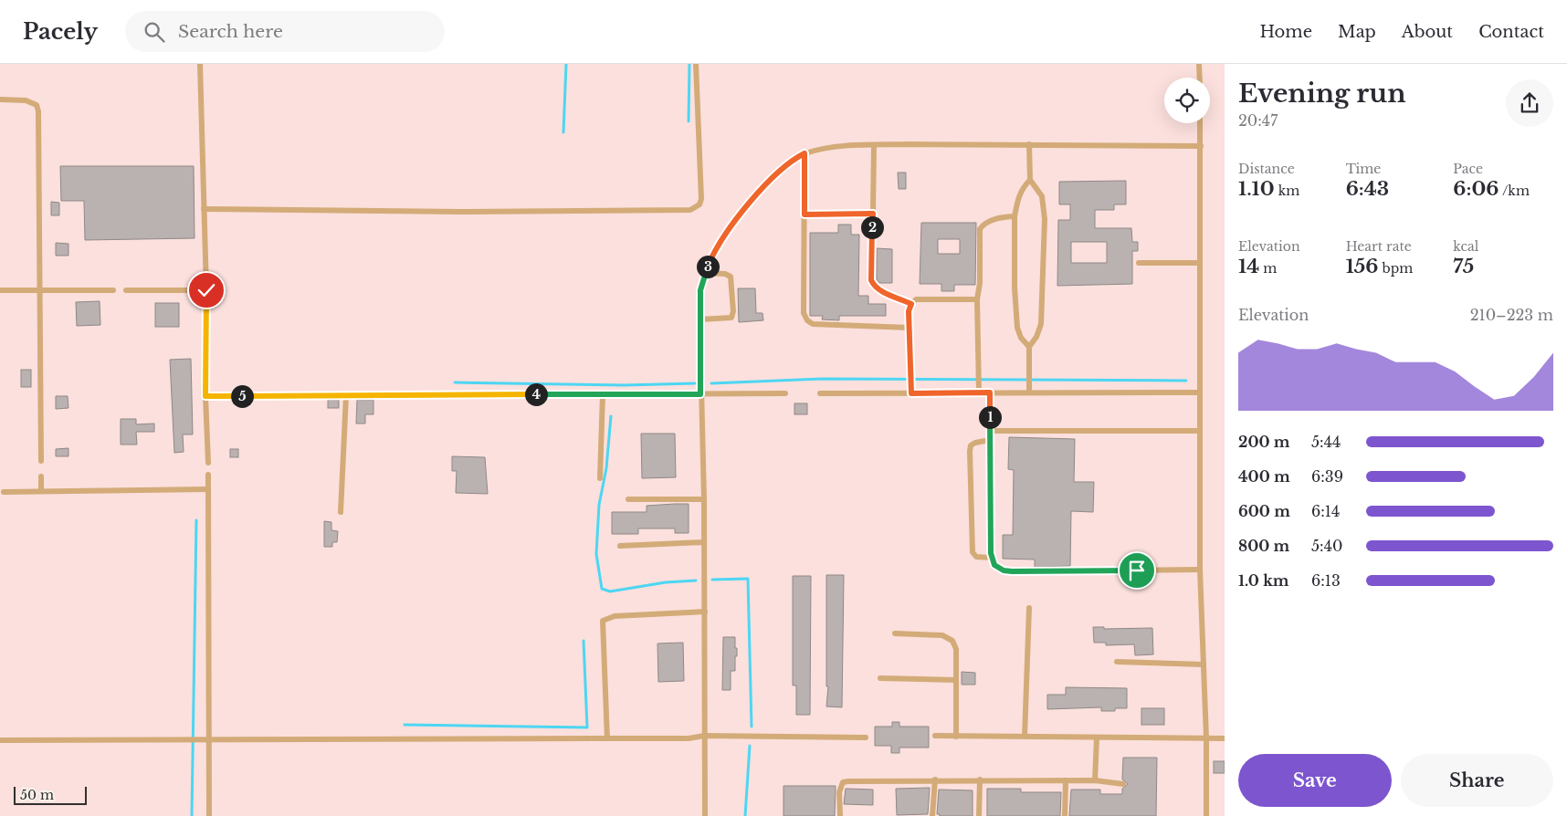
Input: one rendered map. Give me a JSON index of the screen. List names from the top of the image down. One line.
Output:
{"scale_bar":"50 m","page":{"header":"Pacely","search":"Search here","nav":["Home","Map","About","Contact"],"heading":["Evening run","20:47"],"stats":[["Distance","1.10 km"],["Time","6:43"],["Pace","6:06 /km"],["Elevation","14 m"],["Heart rate","156 bpm"],["kcal","75"]],"pins":["2","3","4","5","1"],"chart":["Elevation","210–223 m"],"list":[{"name":"200 m","note":"5:44"},{"name":"400 m","note":"6:39"},{"name":"600 m","note":"6:14"},{"name":"800 m","note":"5:40"},{"name":"1.0 km","note":"6:13"}],"buttons":["Save","Share"],"scale":"50 m"}}
